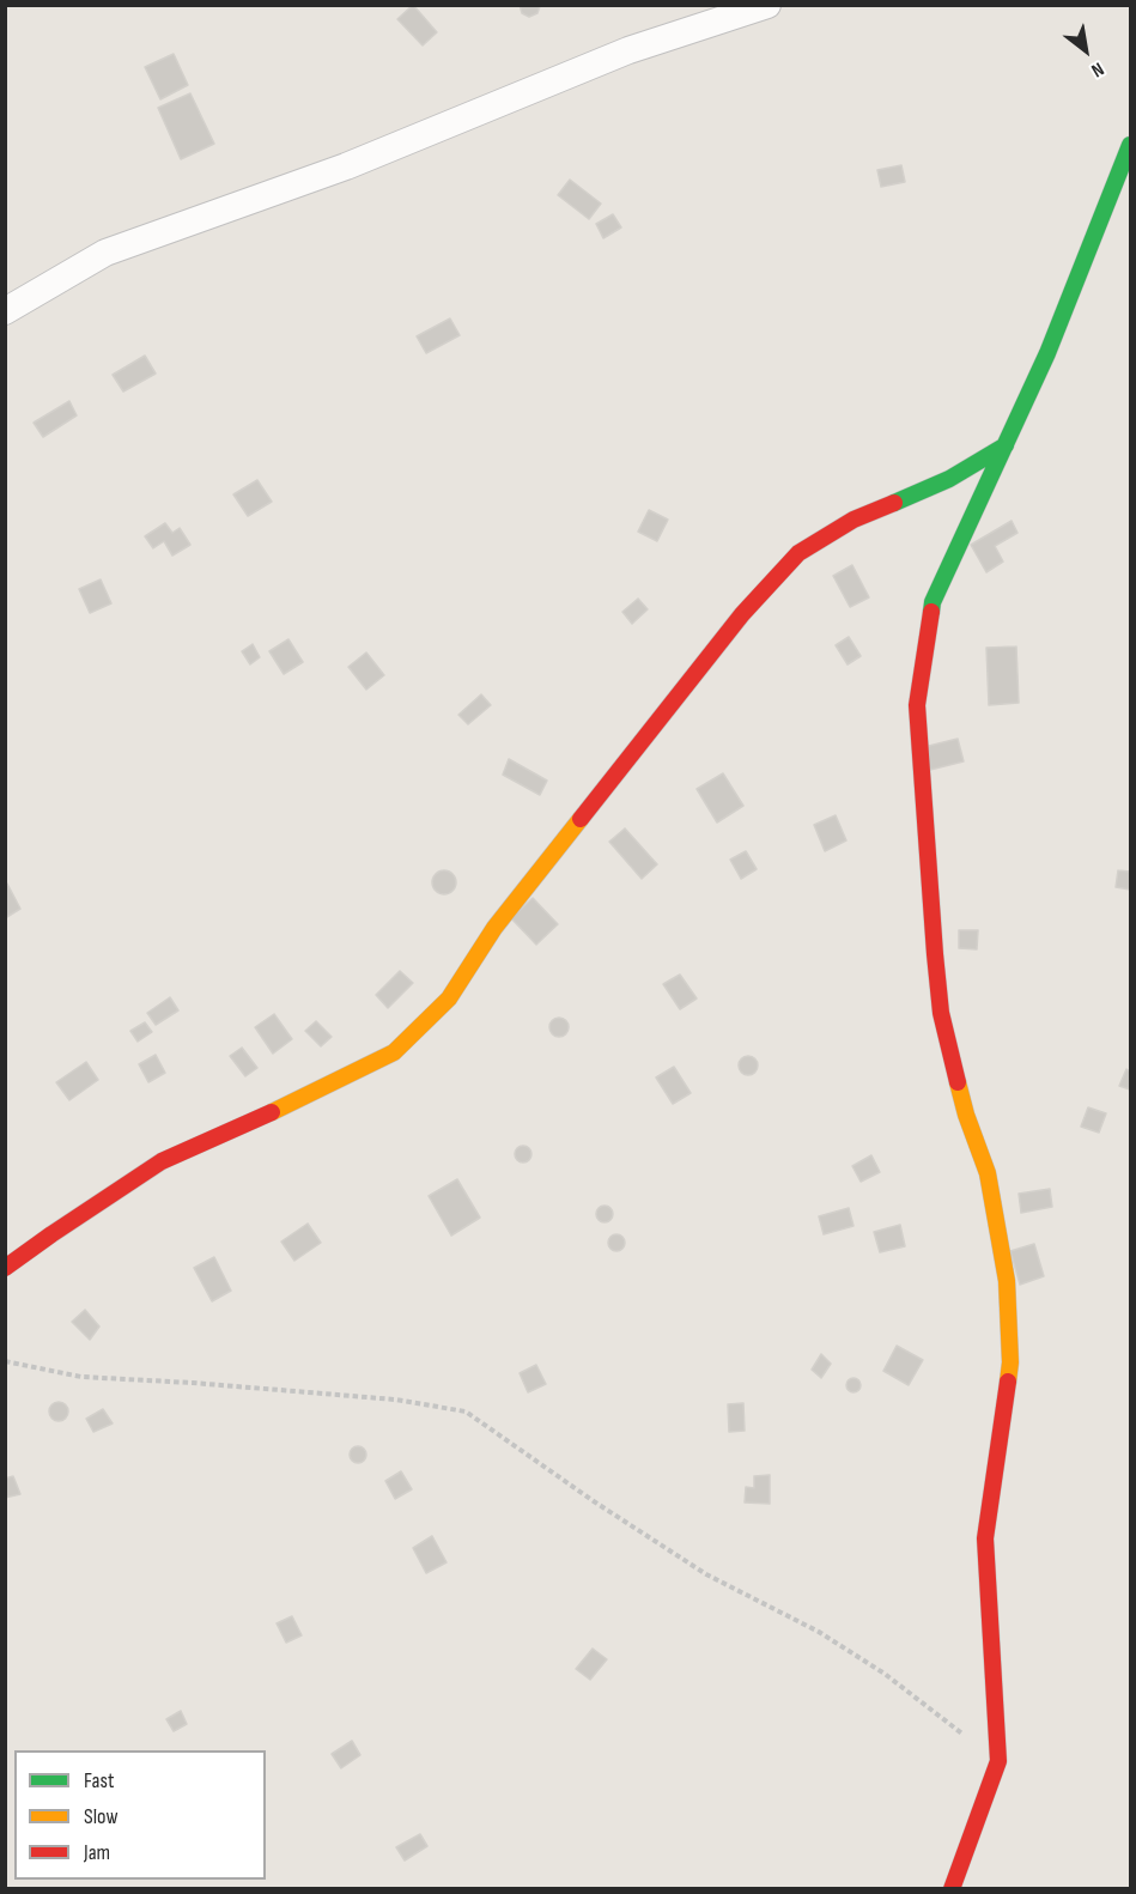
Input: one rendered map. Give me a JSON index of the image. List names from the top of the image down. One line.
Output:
{"legend":["Fast","Slow","Jam"],"north":"bottom right"}
